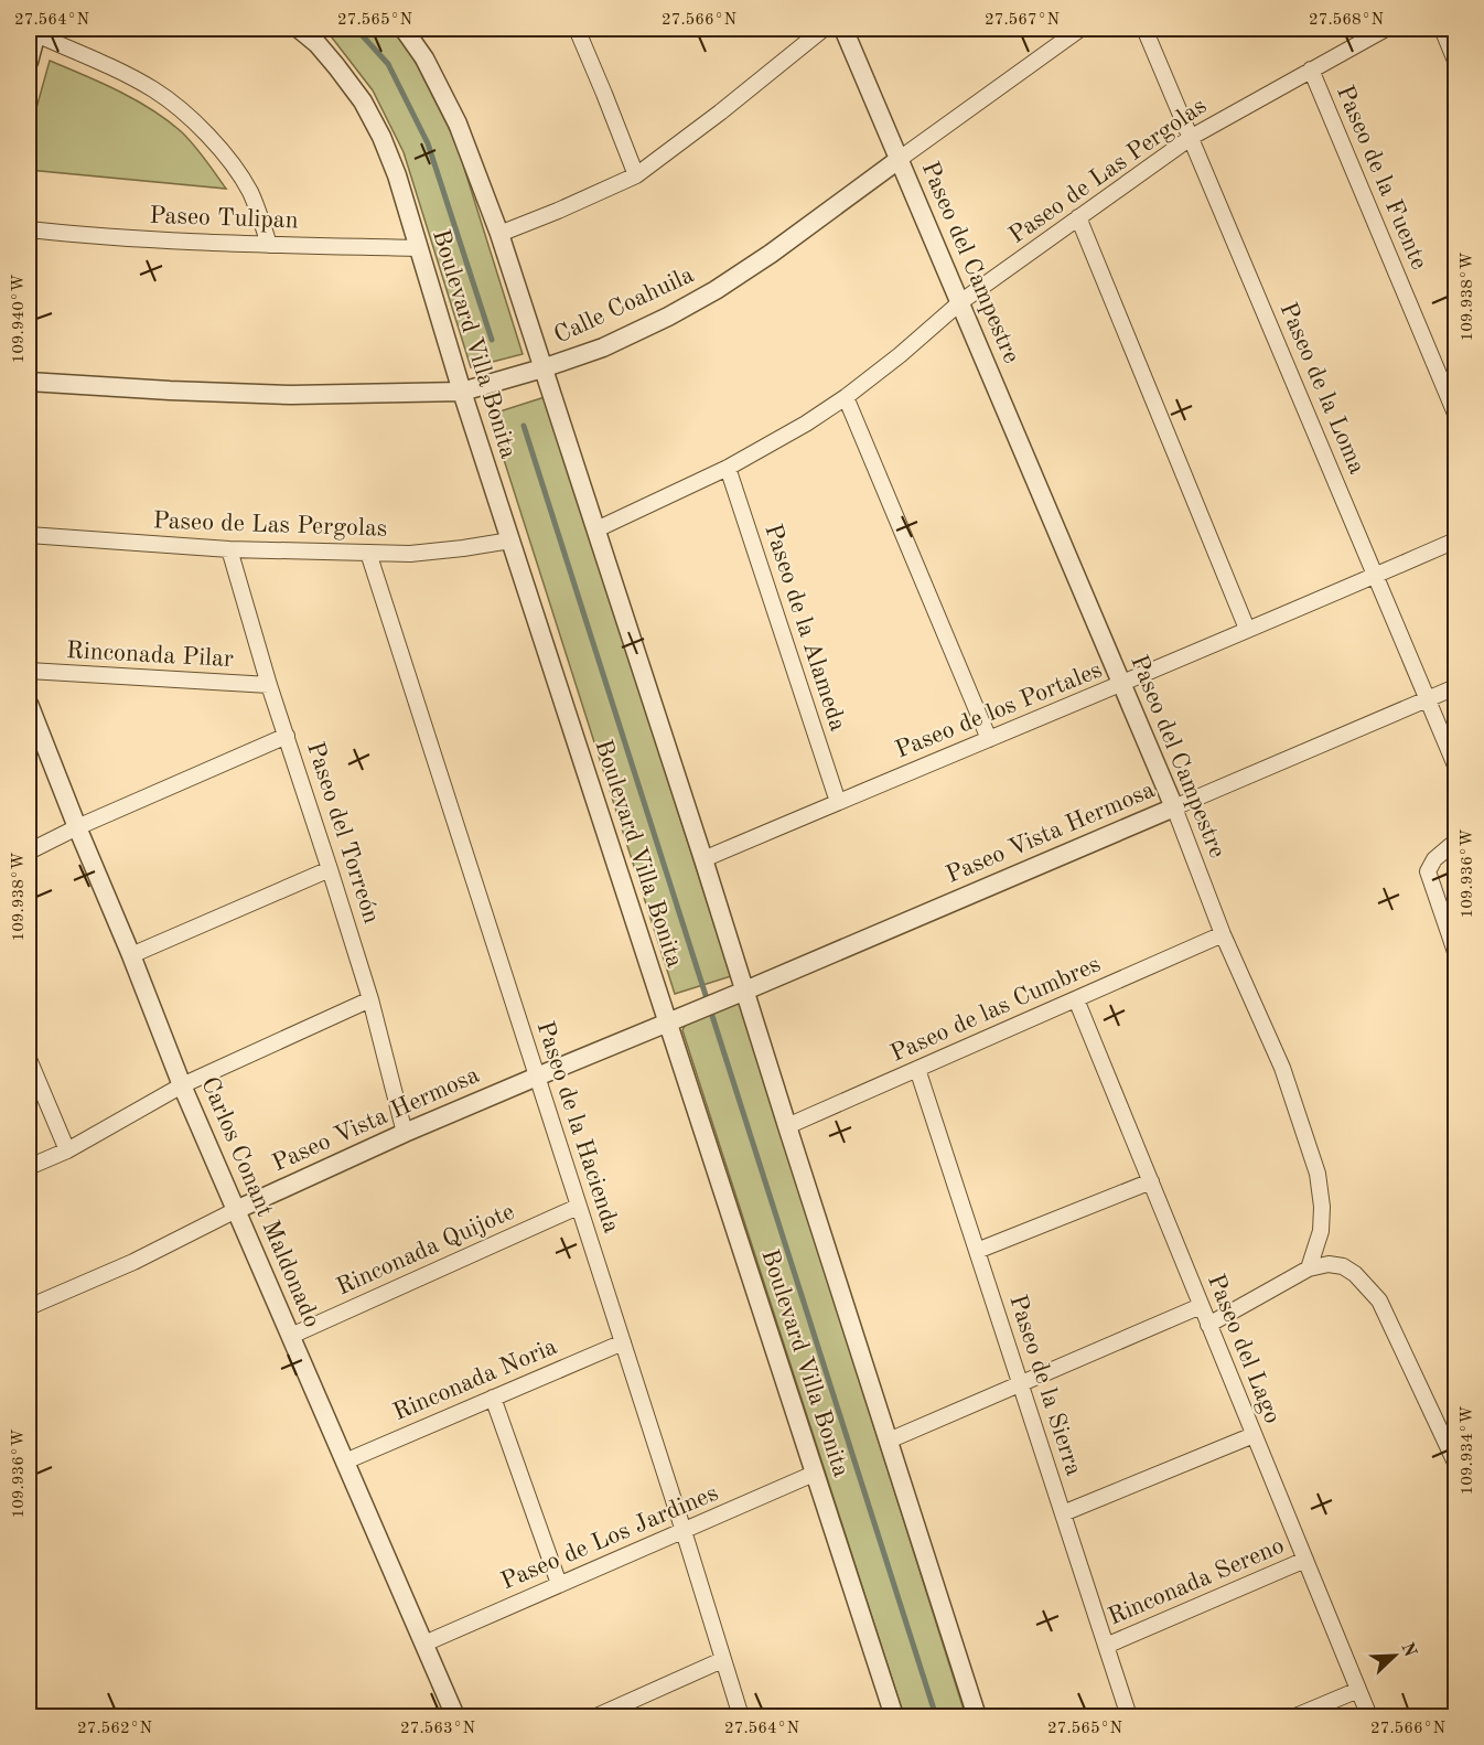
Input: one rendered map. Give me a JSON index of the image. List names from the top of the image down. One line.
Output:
{"streets":{"street":["Paseo de Las Pergolas","Paseo de la Fuente","Paseo Tulipan","Paseo del Campestre","Calle Coahuila","Boulevard Villa Bonita","Paseo de la Loma","Paseo de la Alameda","Rinconada Pilar","Paseo de los Portales","Paseo del Torreón","Paseo Vista Hermosa","Paseo de las Cumbres","Paseo de la Hacienda","Carlos Conant Maldonado","Rinconada Quijote","Paseo del Lago","Rinconada Noria","Paseo de la Sierra","Paseo de Los Jardines","Rinconada Sereno"]},"crossings":[["Paseo de Las Pergolas","Paseo de la Fuente"],["Paseo de Las Pergolas","Paseo del Campestre"],["Paseo de Las Pergolas","Boulevard Villa Bonita"],["Paseo de Las Pergolas","Paseo de la Loma"],["Paseo de Las Pergolas","Paseo de la Alameda"],["Paseo de Las Pergolas","Paseo del Torreón"],["Paseo de Las Pergolas","Paseo de la Hacienda"],["Paseo Tulipan","Boulevard Villa Bonita"],["Paseo del Campestre","Calle Coahuila"],["Paseo del Campestre","Paseo de los Portales"],["Paseo del Campestre","Paseo Vista Hermosa"],["Paseo del Campestre","Paseo de las Cumbres"],["Calle Coahuila","Boulevard Villa Bonita"],["Boulevard Villa Bonita","Paseo Vista Hermosa"],["Boulevard Villa Bonita","Paseo de Los Jardines"],["Paseo de la Loma","Paseo de los Portales"],["Paseo de la Loma","Paseo Vista Hermosa"],["Paseo de la Alameda","Paseo de los Portales"],["Rinconada Pilar","Paseo del Torreón"],["Paseo del Torreón","Paseo Vista Hermosa"],["Paseo Vista Hermosa","Paseo de la Hacienda"],["Paseo Vista Hermosa","Carlos Conant Maldonado"],["Paseo de las Cumbres","Paseo del Lago"],["Paseo de las Cumbres","Paseo de la Sierra"],["Paseo de la Hacienda","Rinconada Quijote"],["Paseo de la Hacienda","Rinconada Noria"],["Paseo de la Hacienda","Paseo de Los Jardines"],["Carlos Conant Maldonado","Rinconada Quijote"],["Carlos Conant Maldonado","Rinconada Noria"],["Carlos Conant Maldonado","Paseo de Los Jardines"],["Paseo del Lago","Rinconada Sereno"],["Paseo de la Sierra","Rinconada Sereno"]],"north":"top right","coordinates":["27.564°N","27.565°N","27.566°N","27.567°N","27.568°N","109.938°W","109.940°W","109.936°W","109.934°W","27.562°N","27.563°N"]}
